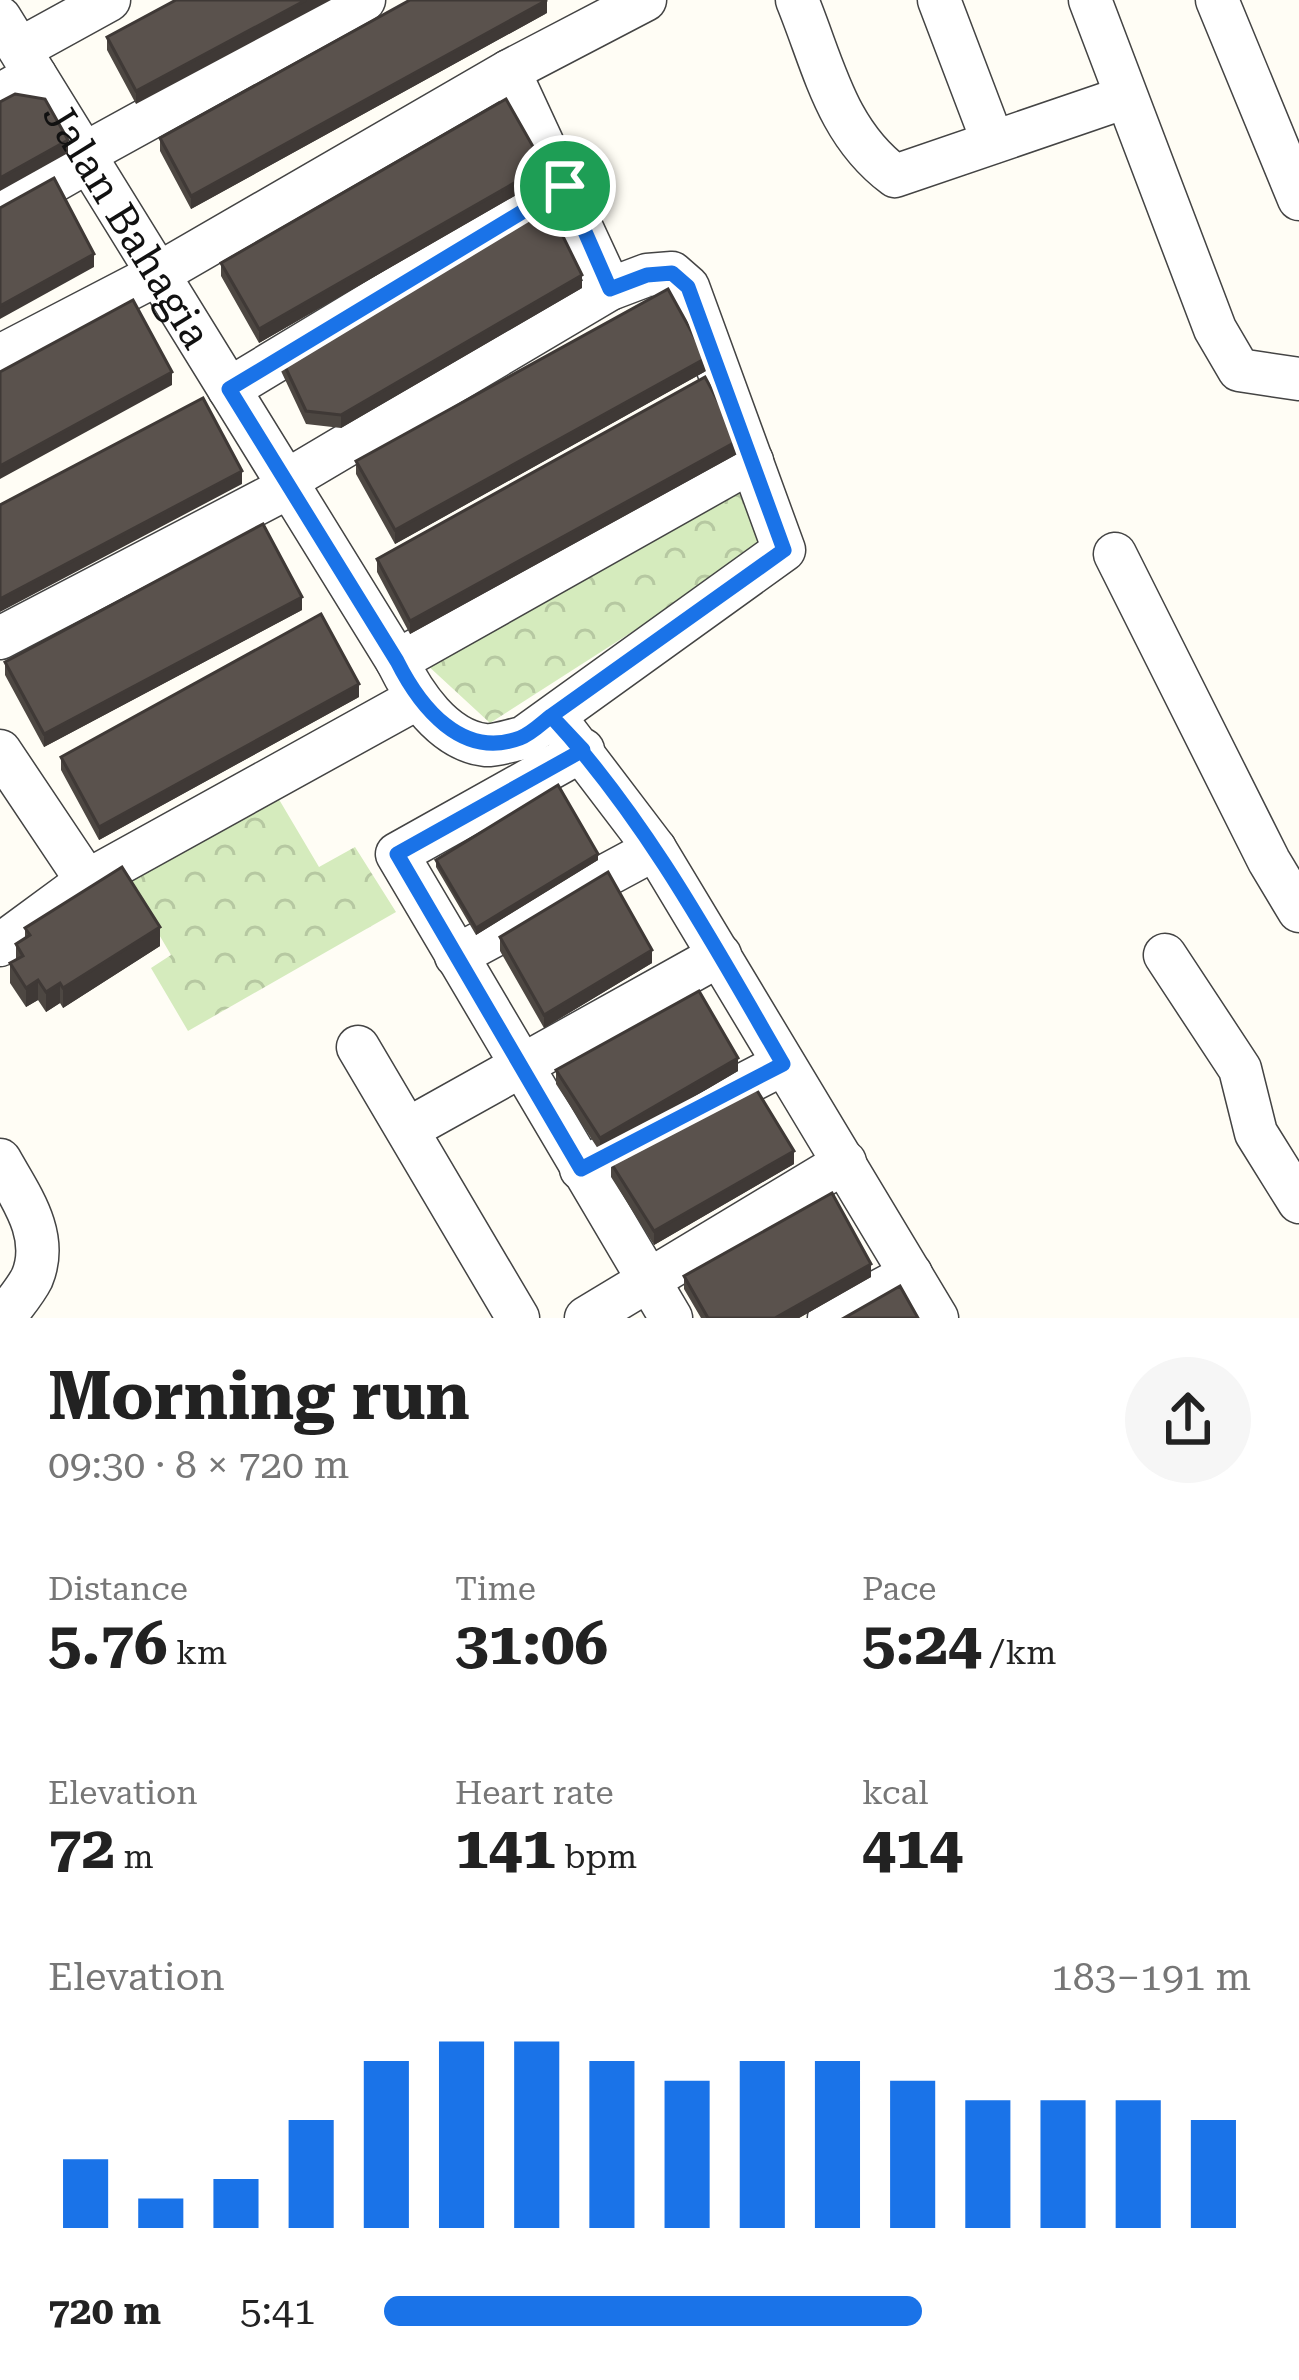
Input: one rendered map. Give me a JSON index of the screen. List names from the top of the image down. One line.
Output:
{"streets":{"street":["Jalan Bahagia"]},"page":{"heading":["Morning run","09:30 · 8 × 720 m"],"stats":[["Distance","5.76 km"],["Time","31:06"],["Pace","5:24 /km"],["Elevation","72 m"],["Heart rate","141 bpm"],["kcal","414"]],"chart":["Elevation","183–191 m"],"list":[{"name":"720 m","note":"5:41"}]}}
